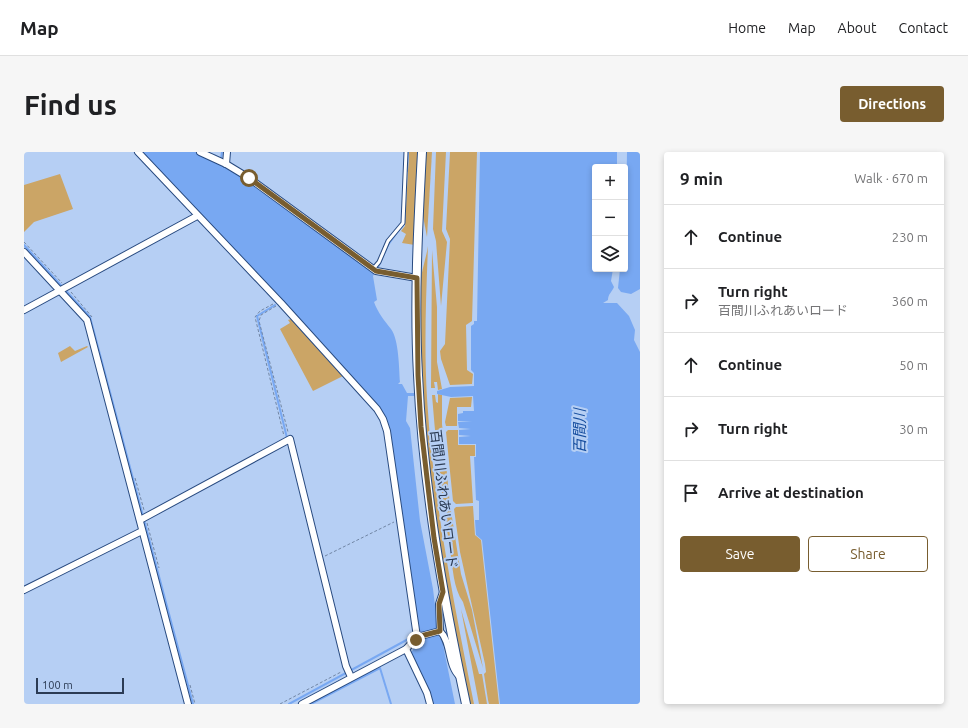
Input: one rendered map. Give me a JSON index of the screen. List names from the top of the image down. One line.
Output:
{"streets":{"street":["百間川ふれあいロード"]},"water":["百間川"],"scale_bar":"100 m","page":{"header":"Map","nav":["Home","Map","About","Contact"],"buttons":["Directions",["Save","Share"]],"title":"Find us","heading":["9 min","Walk · 670 m"],"map_buttons":["+","−"],"list":[["Continue","230 m"],["Turn right","百間川ふれあいロード","360 m"],["Continue","50 m"],["Turn right","30 m"],"Arrive at destination"],"scale":"100 m"}}
